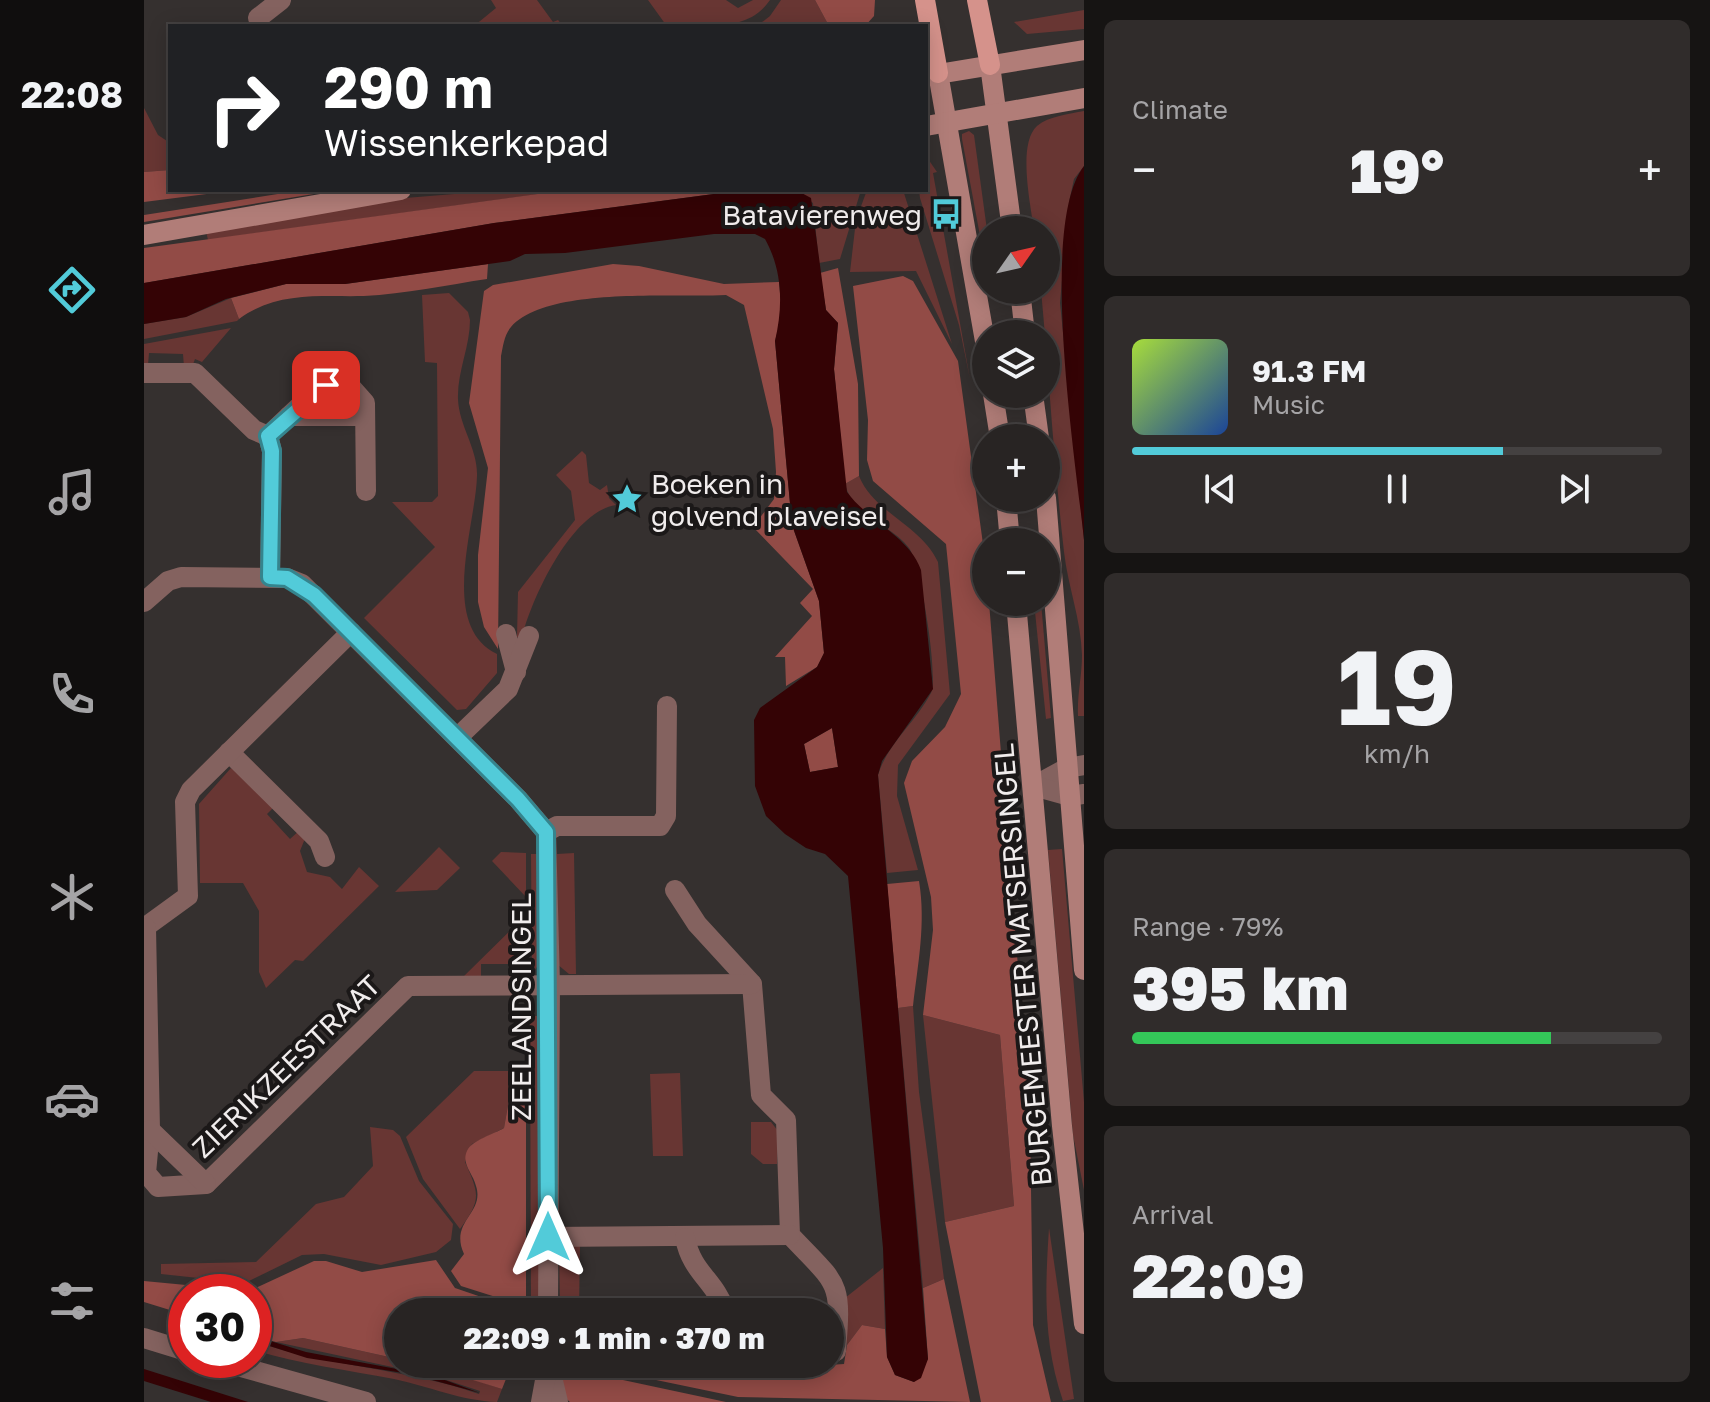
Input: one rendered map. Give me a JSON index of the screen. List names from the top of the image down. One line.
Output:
{"streets":{"main road":["BURGEMEESTER MATSERSINGEL"],"street":["ZEELANDSINGEL","ZIERIKZEESTRAAT"]},"crossings":[["ZEELANDSINGEL","ZIERIKZEESTRAAT"]],"places":{"bus stop":["Batavierenweg"],"place":["Boeken in golvend plaveisel"]},"north":"top right","page":{"tabs":"22:08","tile":["Climate",["19","km/h"],["Range · 79%","395 km"],["Arrival","22:09"]],"turn":["290 m","Wissenkerkepad"],"heat":["−","19°","+"],"map_buttons":["+","−"],"song":["91.3 FM","Music"],"limit":"30","trip":"22:09 · 1 min · 370 m"}}
